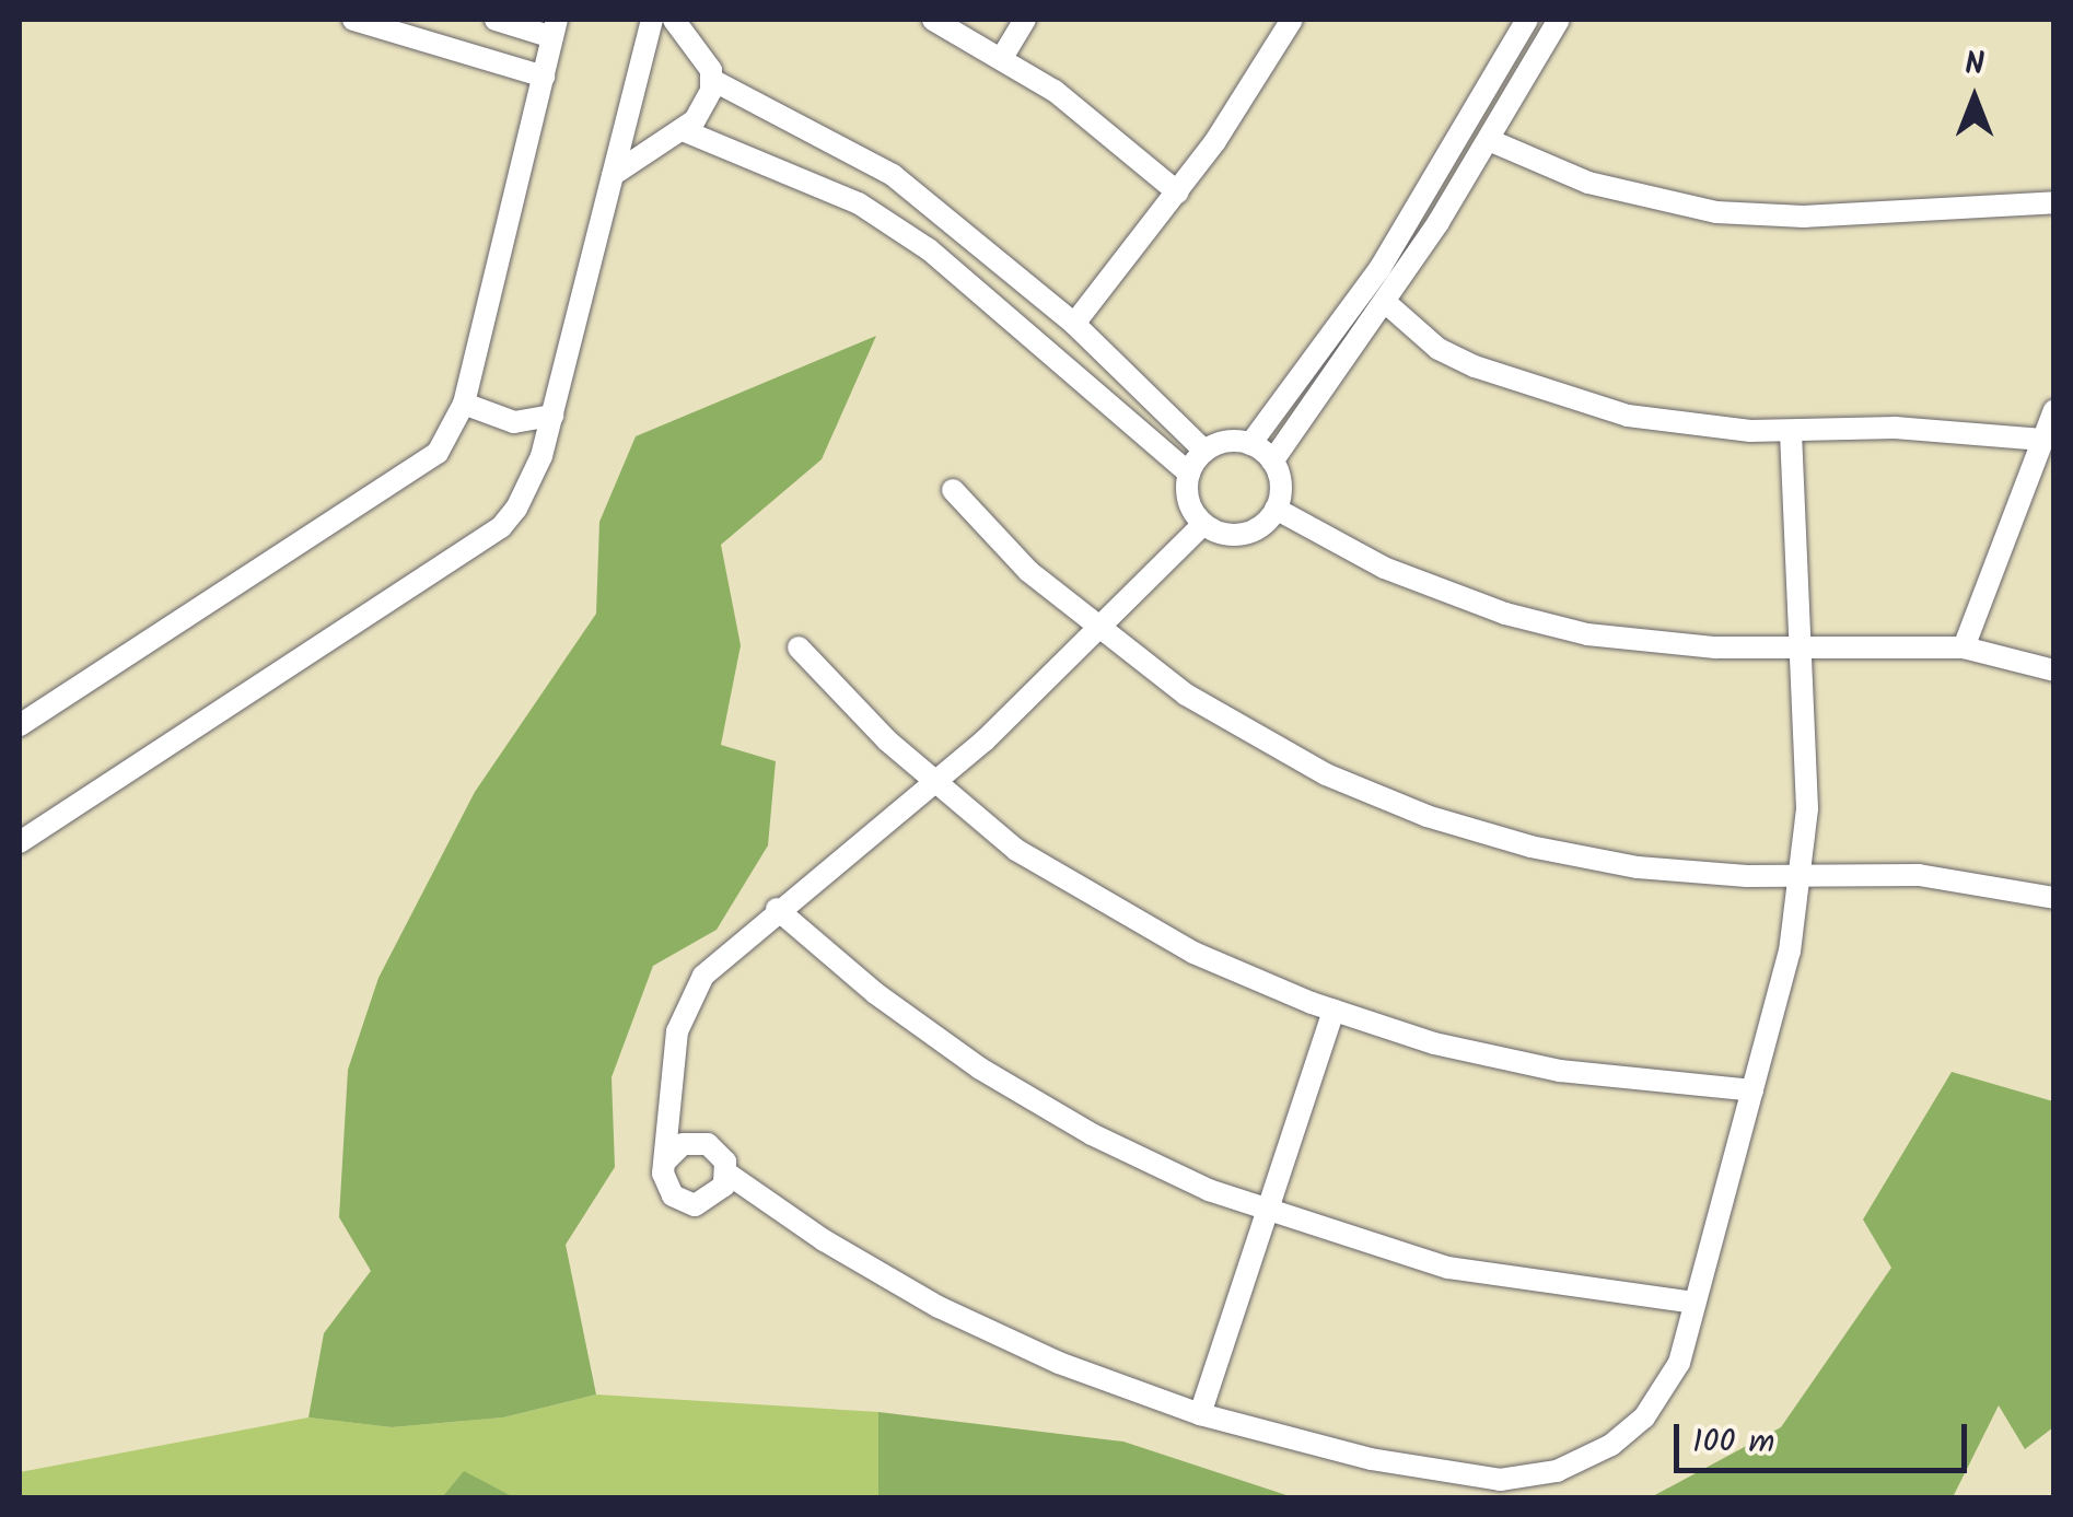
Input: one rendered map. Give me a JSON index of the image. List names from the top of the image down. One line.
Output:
{"scale_bar":"100 m","north":"top"}
